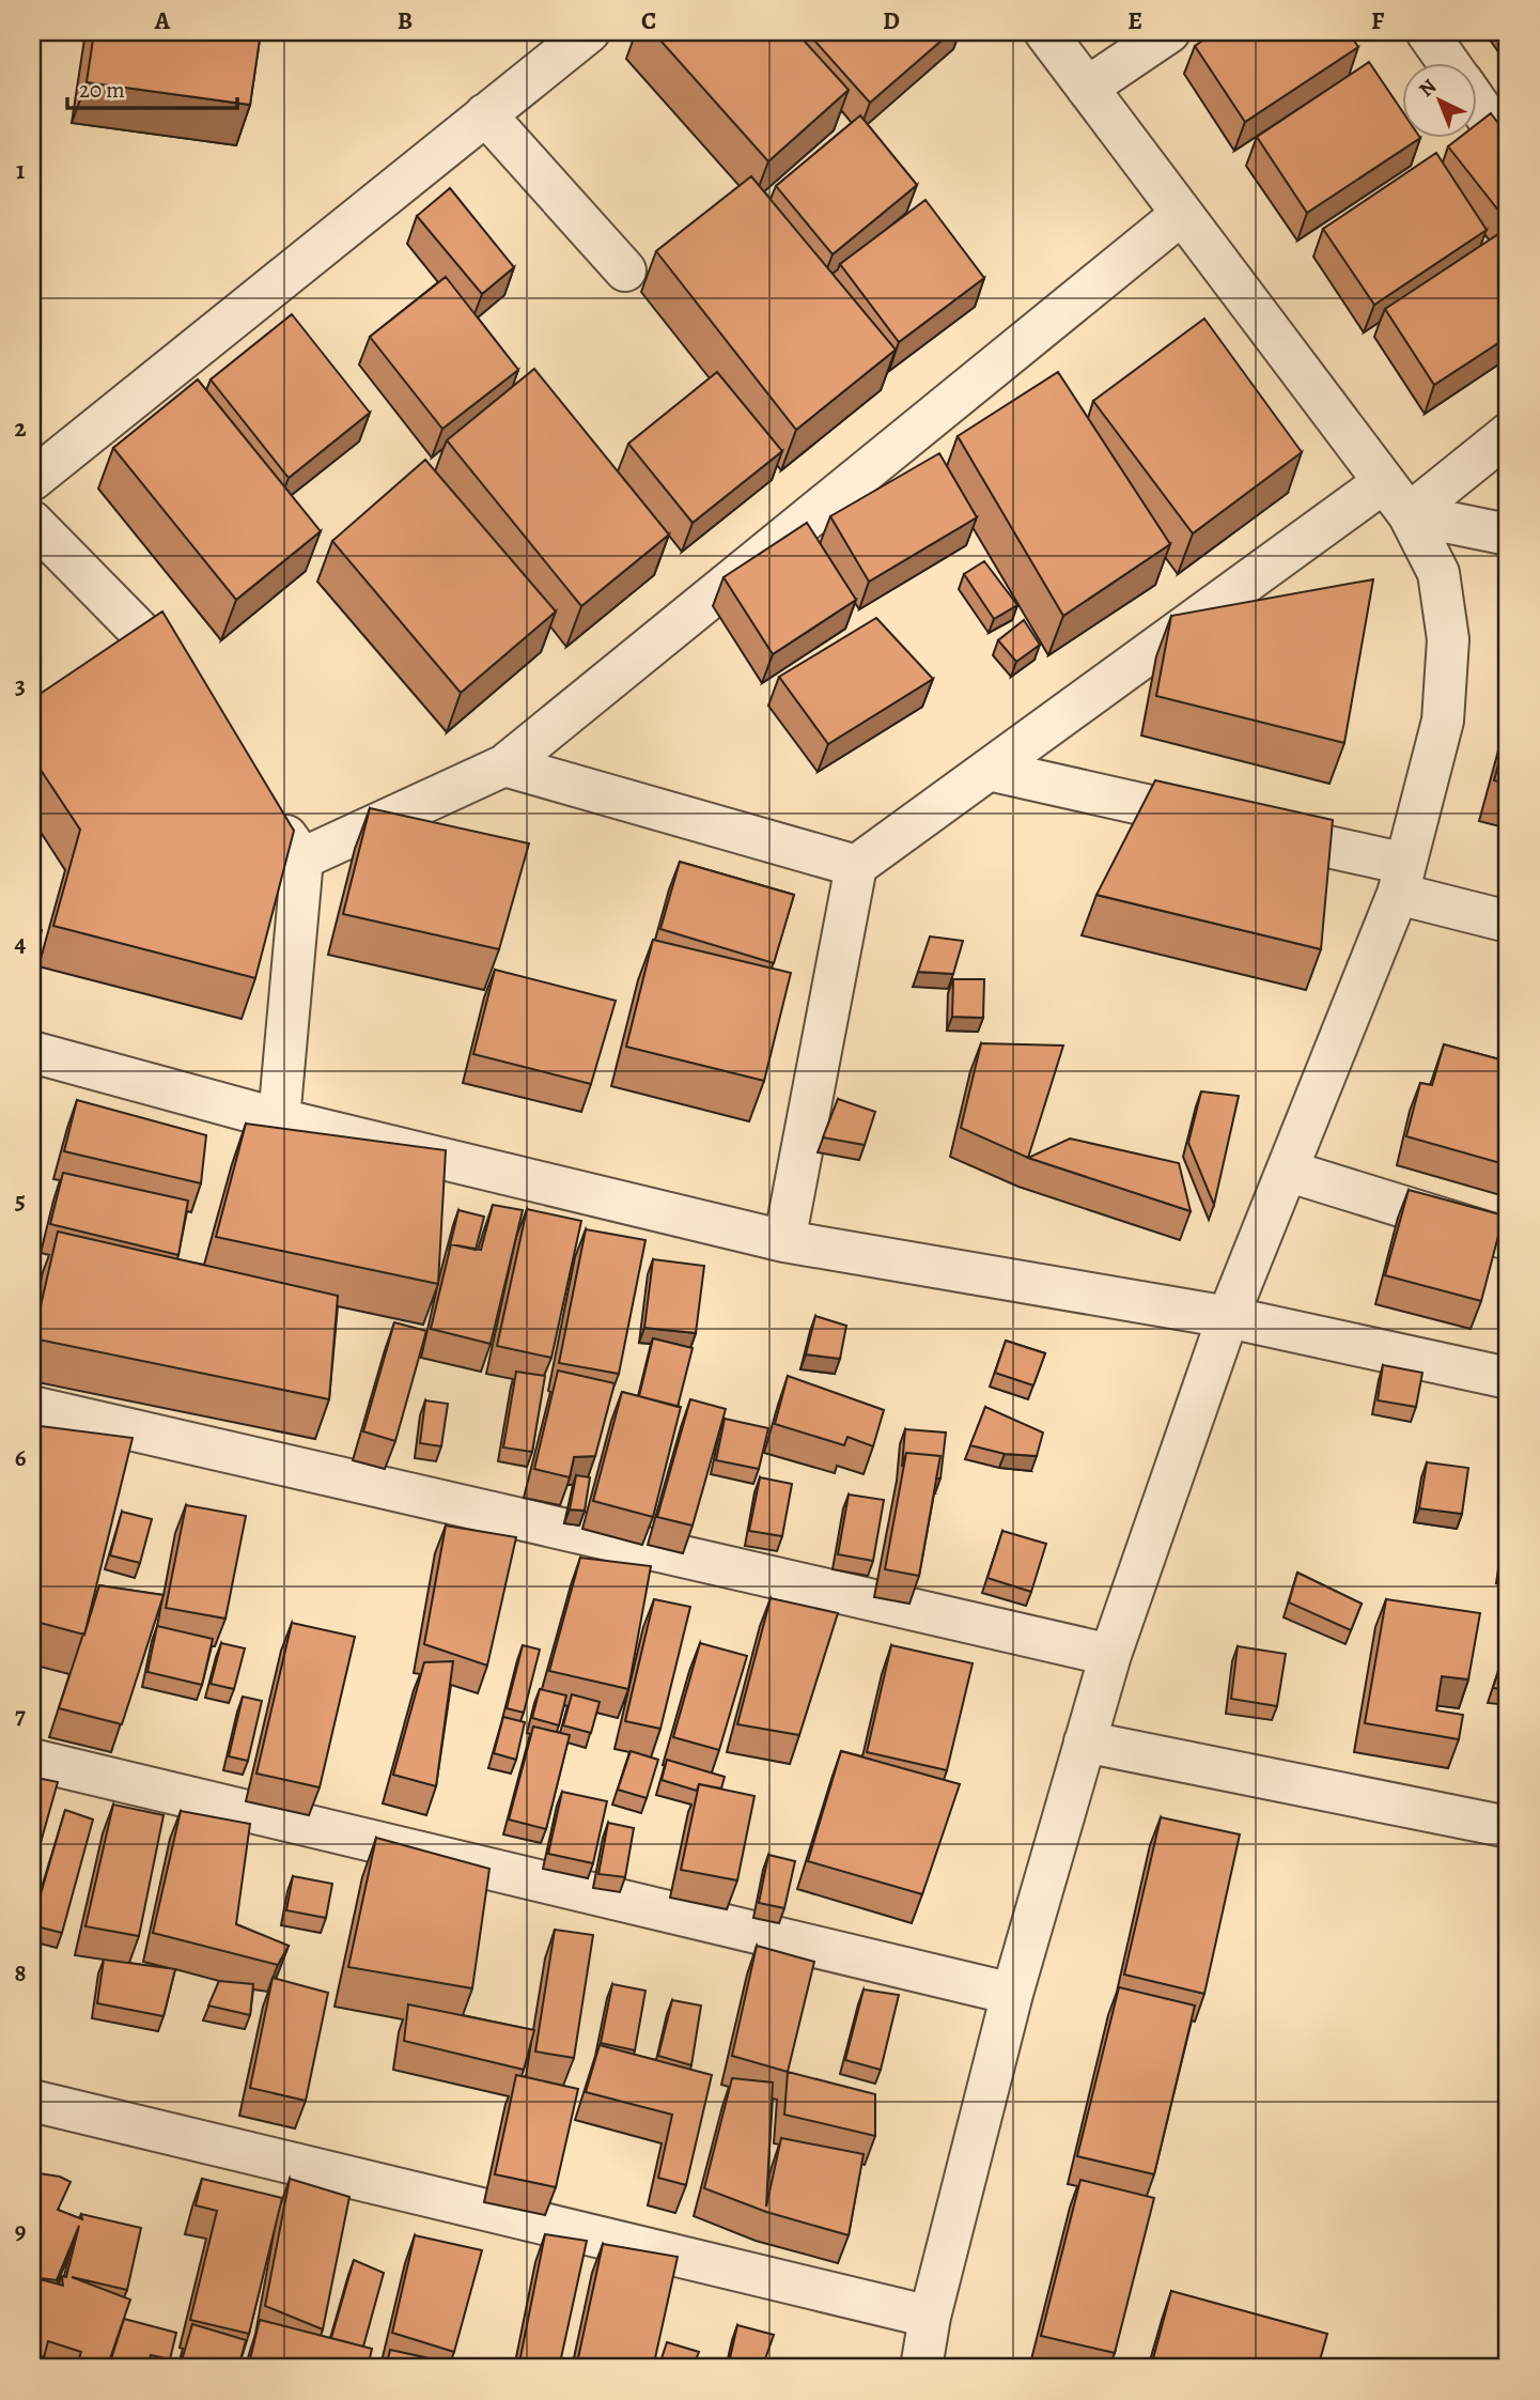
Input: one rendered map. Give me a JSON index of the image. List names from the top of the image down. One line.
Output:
{"scale_bar":"20 m","north":"top left","grid":{"columns":["A","B","C","D","E","F"],"rows":["1","2","3","4","5","6","7","8","9"]}}
